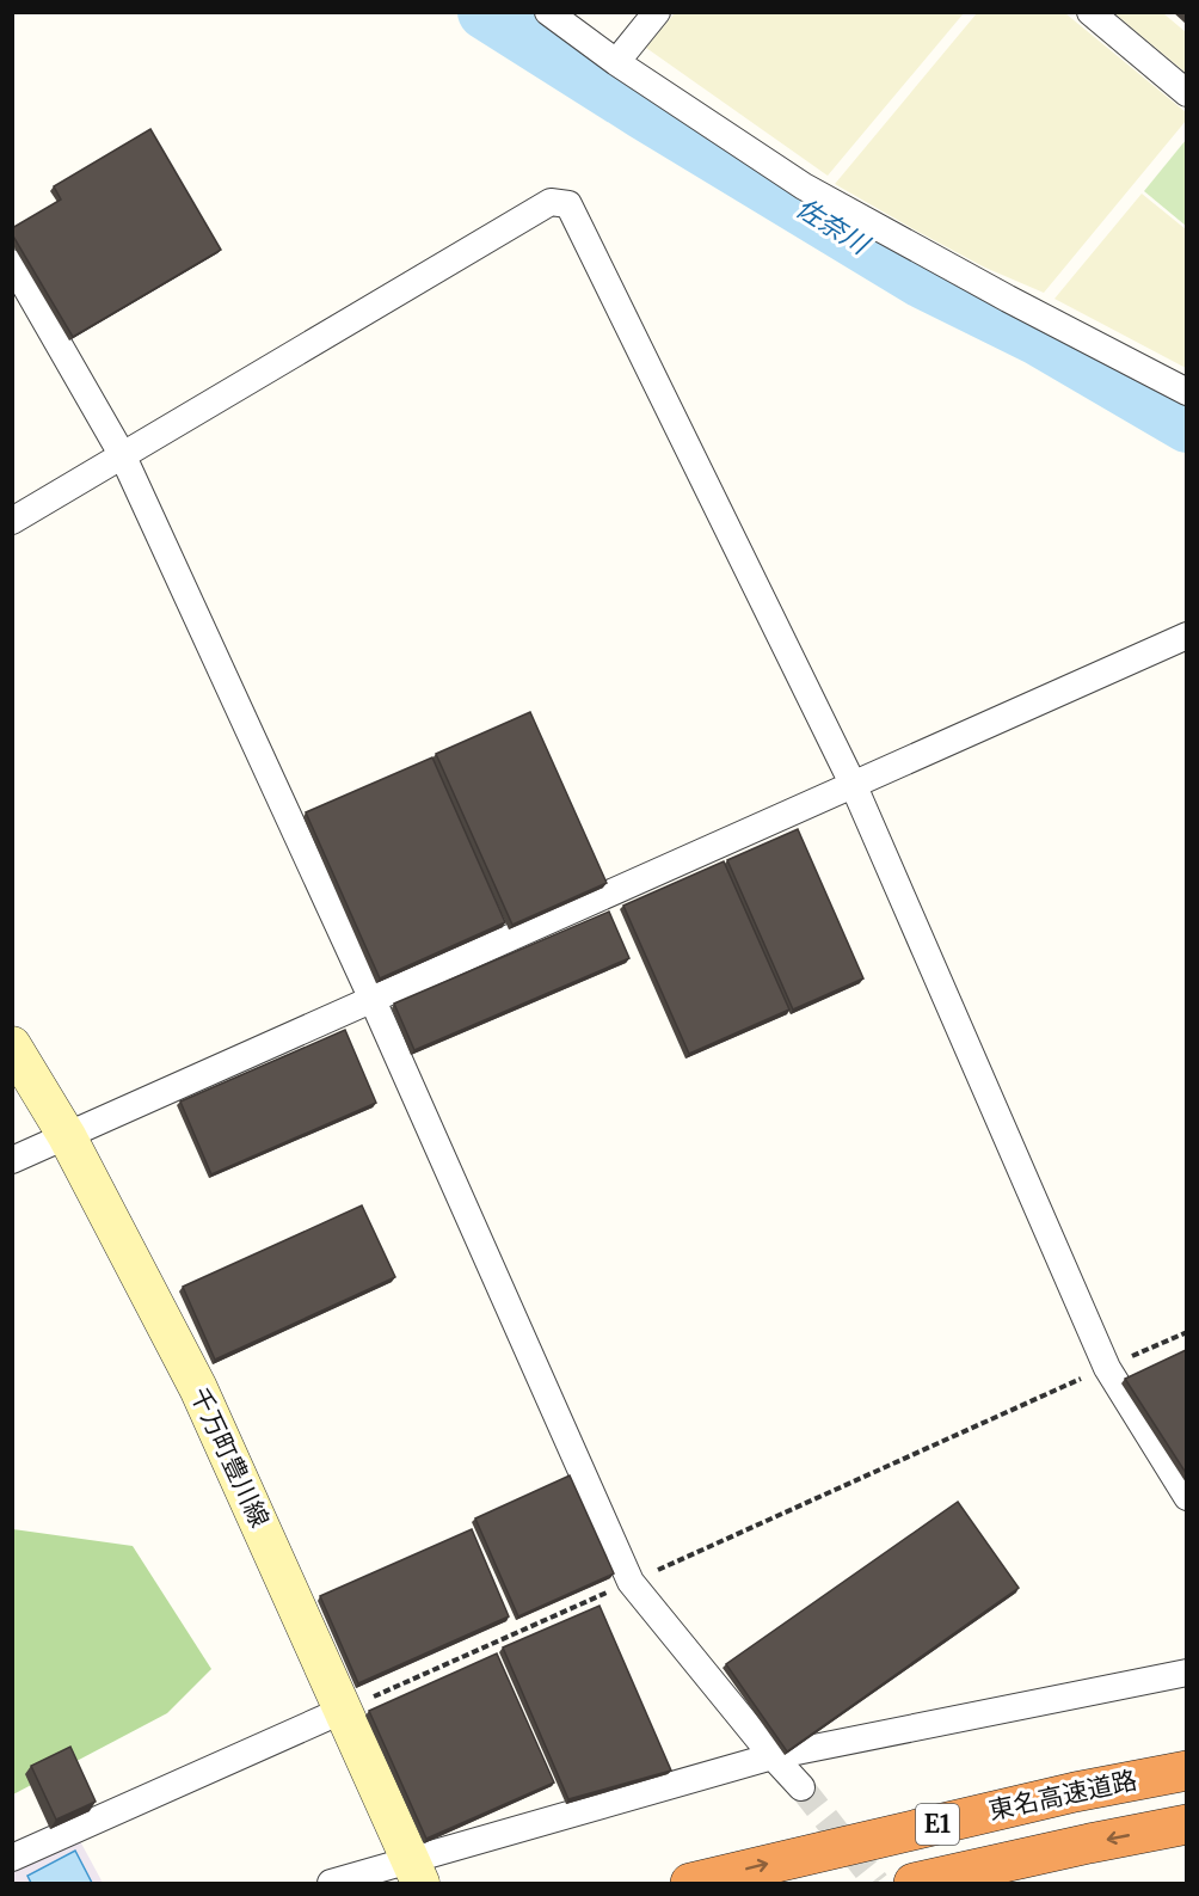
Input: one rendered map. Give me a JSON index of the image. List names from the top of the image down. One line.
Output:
{"streets":{"highway":["東名高速道路","E1"],"main road":["千万町豊川線"]},"water":["佐奈川"]}
